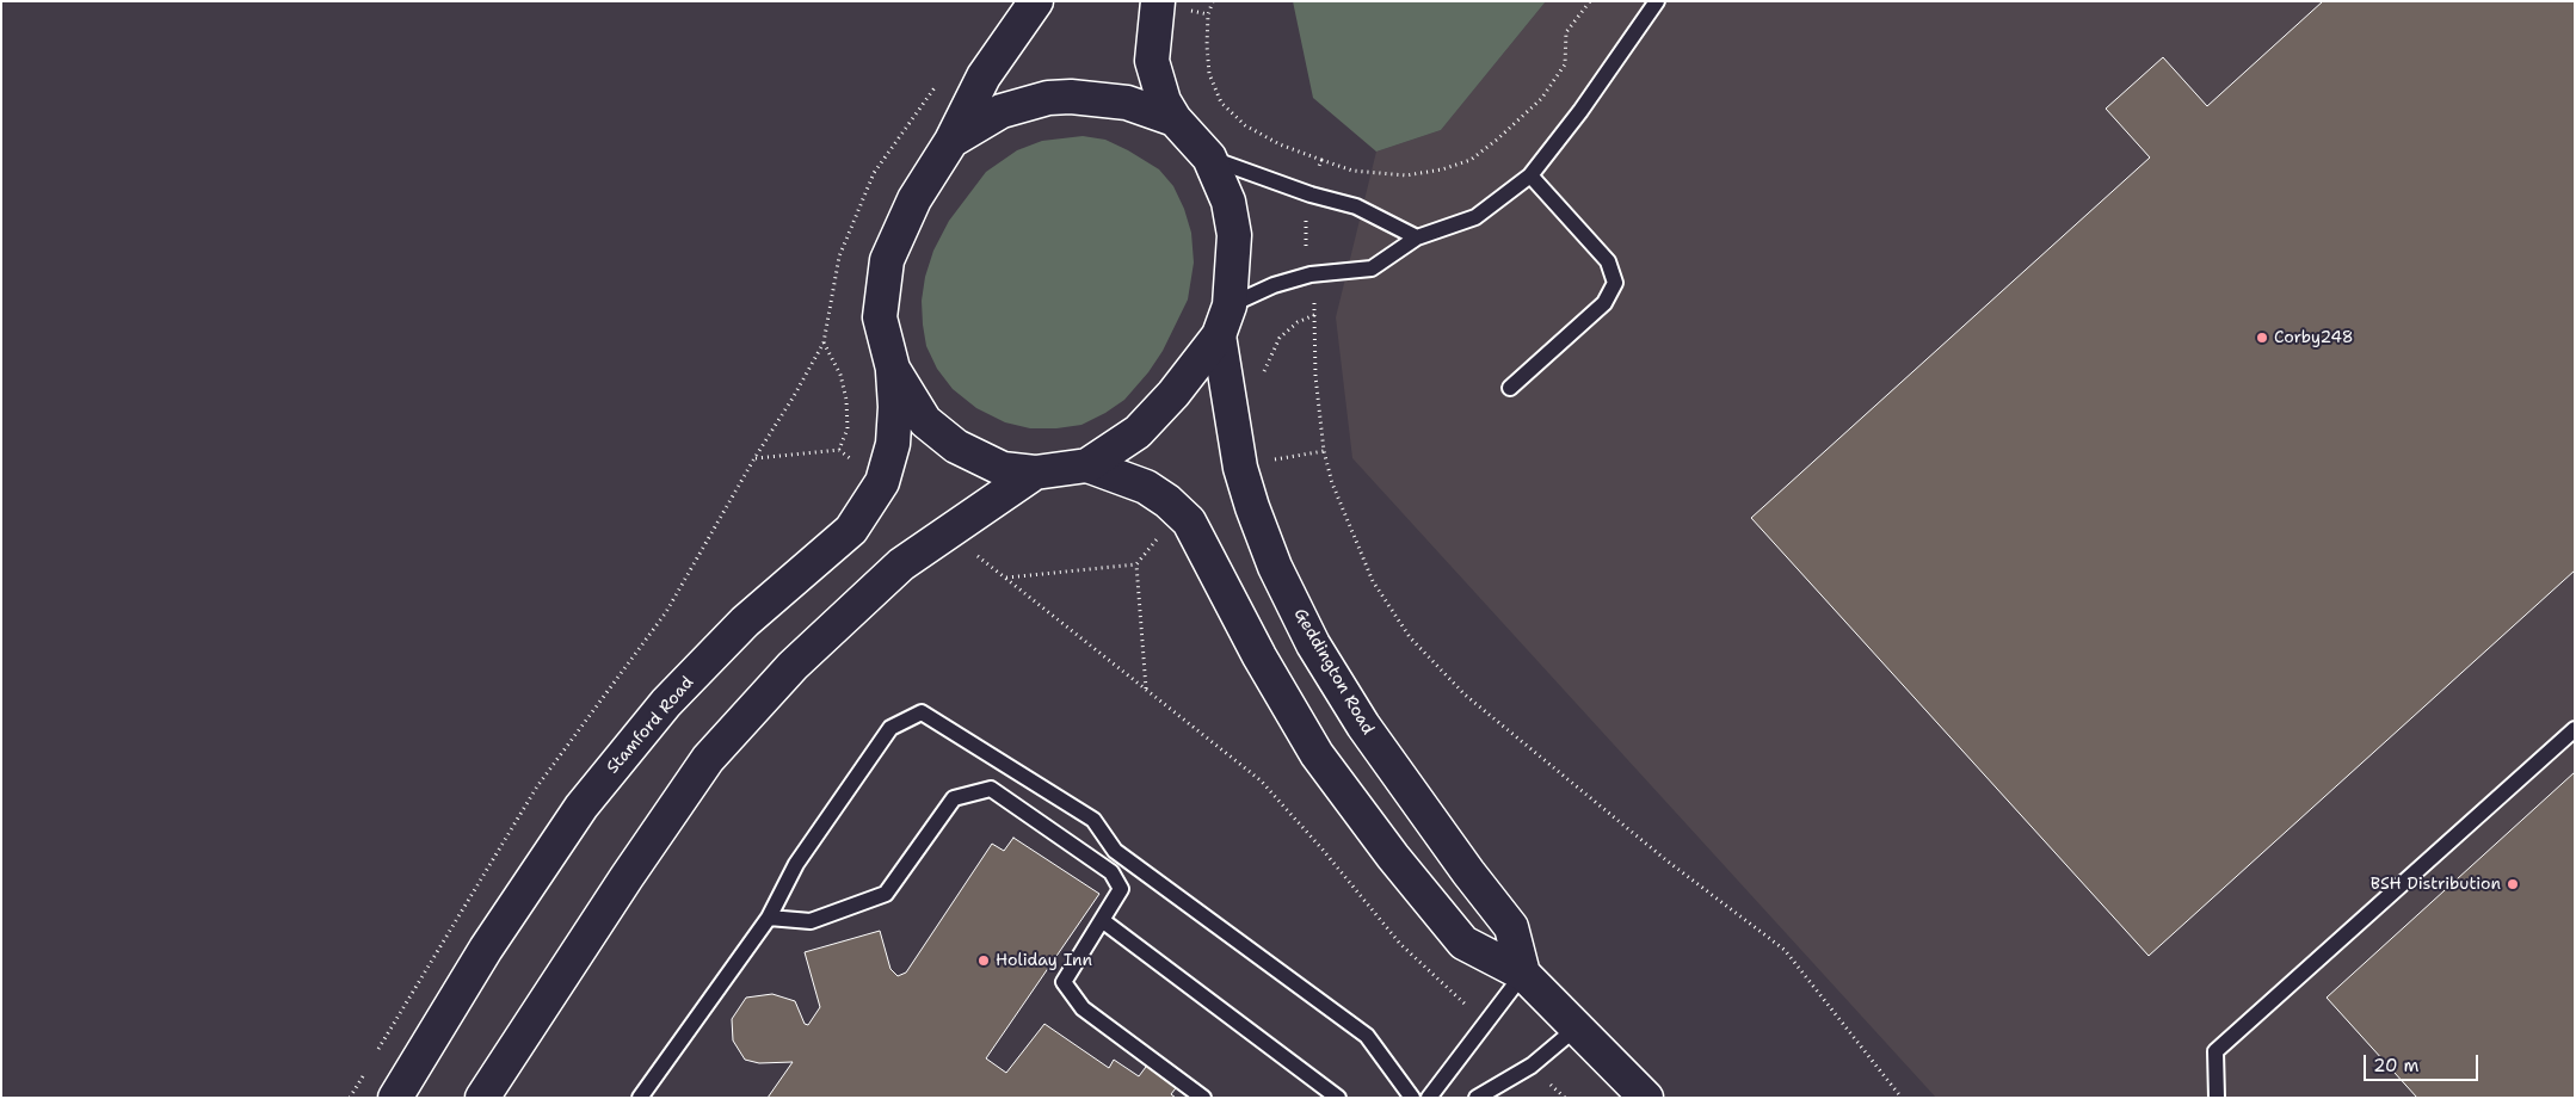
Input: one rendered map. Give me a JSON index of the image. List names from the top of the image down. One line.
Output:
{"streets":{"main road":["Geddington Road","Stamford Road"]},"places":["Corby248","BSH Distribution","Holiday Inn"],"scale_bar":"20 m"}
